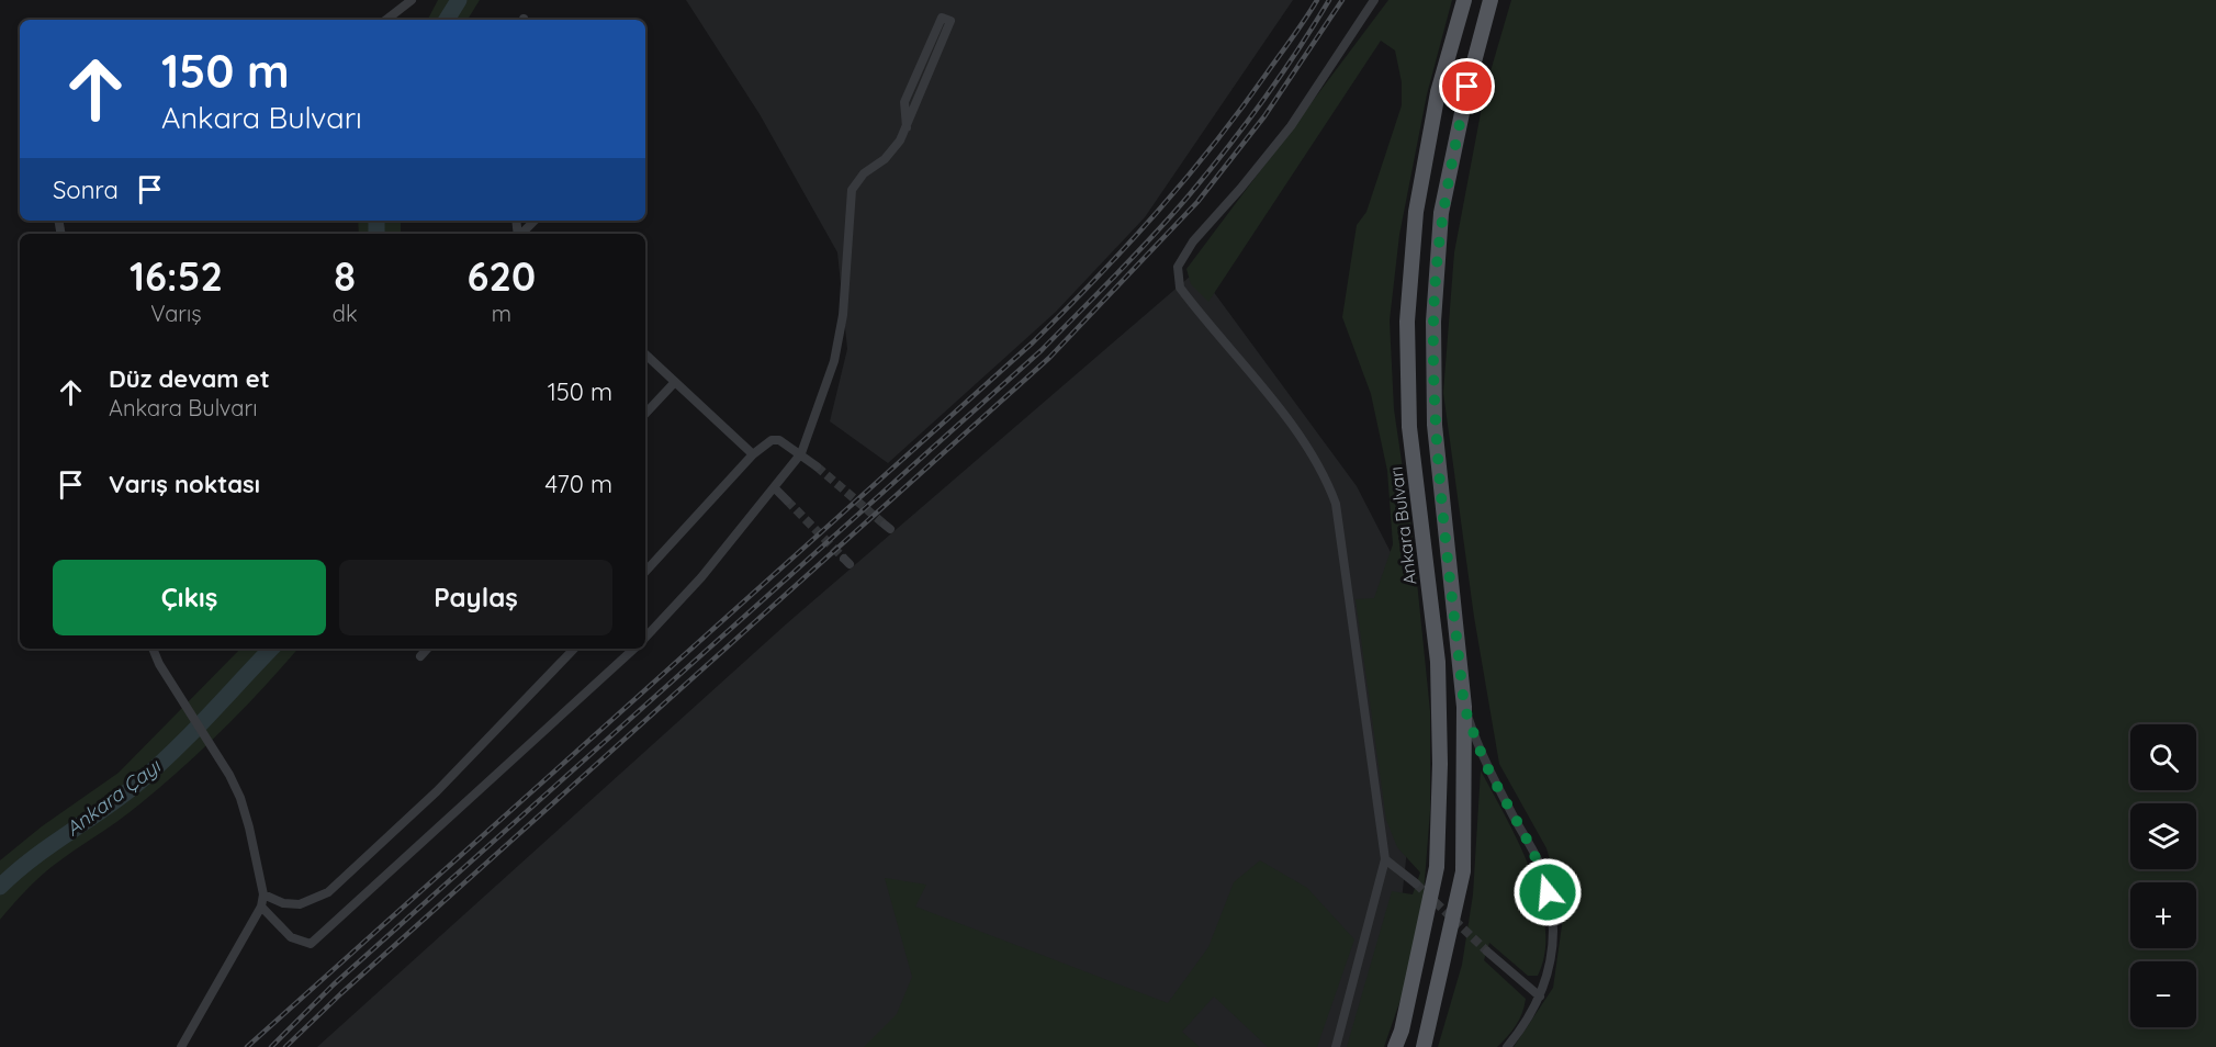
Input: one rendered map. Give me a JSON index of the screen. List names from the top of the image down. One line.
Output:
{"streets":{"main road":["Ankara Bulvarı"]},"water":["Ankara Çayı"],"page":{"turn":["150 m","Ankara Bulvarı"],"then":"Sonra","eta":["16:52","Varış","8","dk","620","m"],"list":[{"name":"Düz devam et","note":"Ankara Bulvarı","value":"150 m"},{"name":"Varış noktası","value":"470 m"}],"buttons":["Çıkış","Paylaş"],"map_buttons":["+","−"]}}
